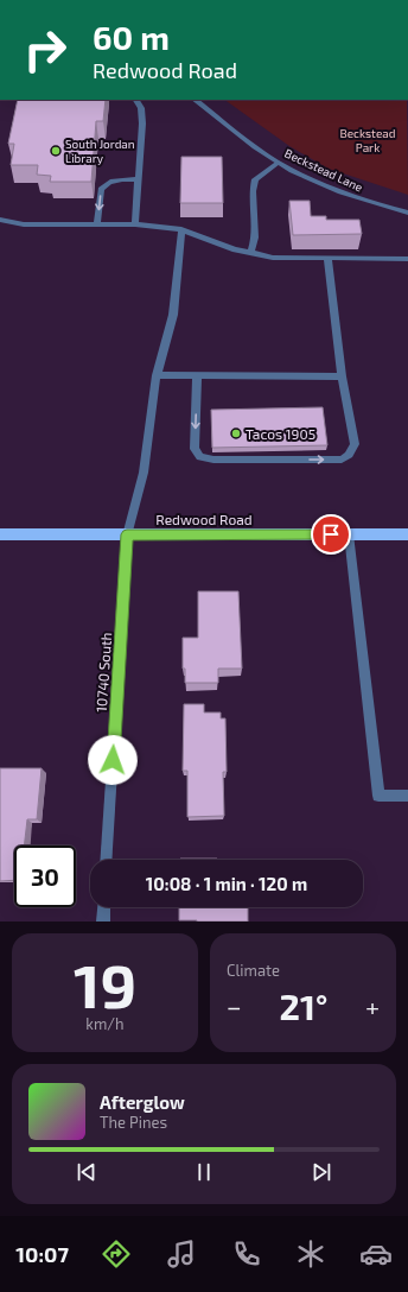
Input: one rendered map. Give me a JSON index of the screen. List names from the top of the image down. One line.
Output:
{"streets":{"main road":["Redwood Road"],"street":["Beckstead Lane","10740 South"]},"crossings":[["Redwood Road","10740 South"]],"parks":["Beckstead Park"],"places":["South Jordan Library","Tacos 1905"],"page":{"turn":["60 m","Redwood Road"],"limit":"30","trip":"10:08 · 1 min · 120 m","tile":[["19","km/h"],"Climate"],"heat":["−","21°","+"],"song":["Afterglow","The Pines"],"tabs":"10:07"}}
